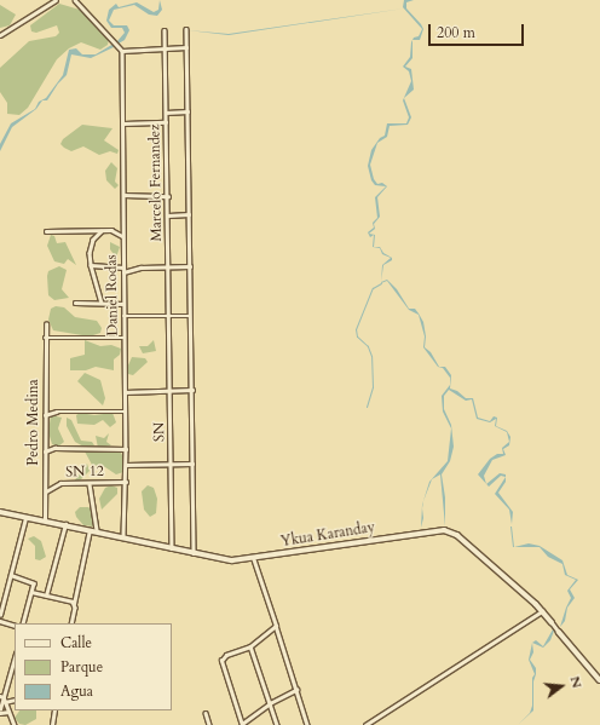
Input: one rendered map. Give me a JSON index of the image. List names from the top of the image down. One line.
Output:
{"streets":{"street":["Marcelo Fernandez","Daniel Rodas","Pedro Medina","SN","SN 12","Ykua Karanday"]},"crossings":[["Marcelo Fernandez","SN"],["Daniel Rodas","SN 12"],["Daniel Rodas","Ykua Karanday"],["Pedro Medina","SN 12"],["Pedro Medina","Ykua Karanday"],["SN","Ykua Karanday"]],"legend":["Calle","Parque","Agua"],"scale_bar":"200 m","north":"right"}
